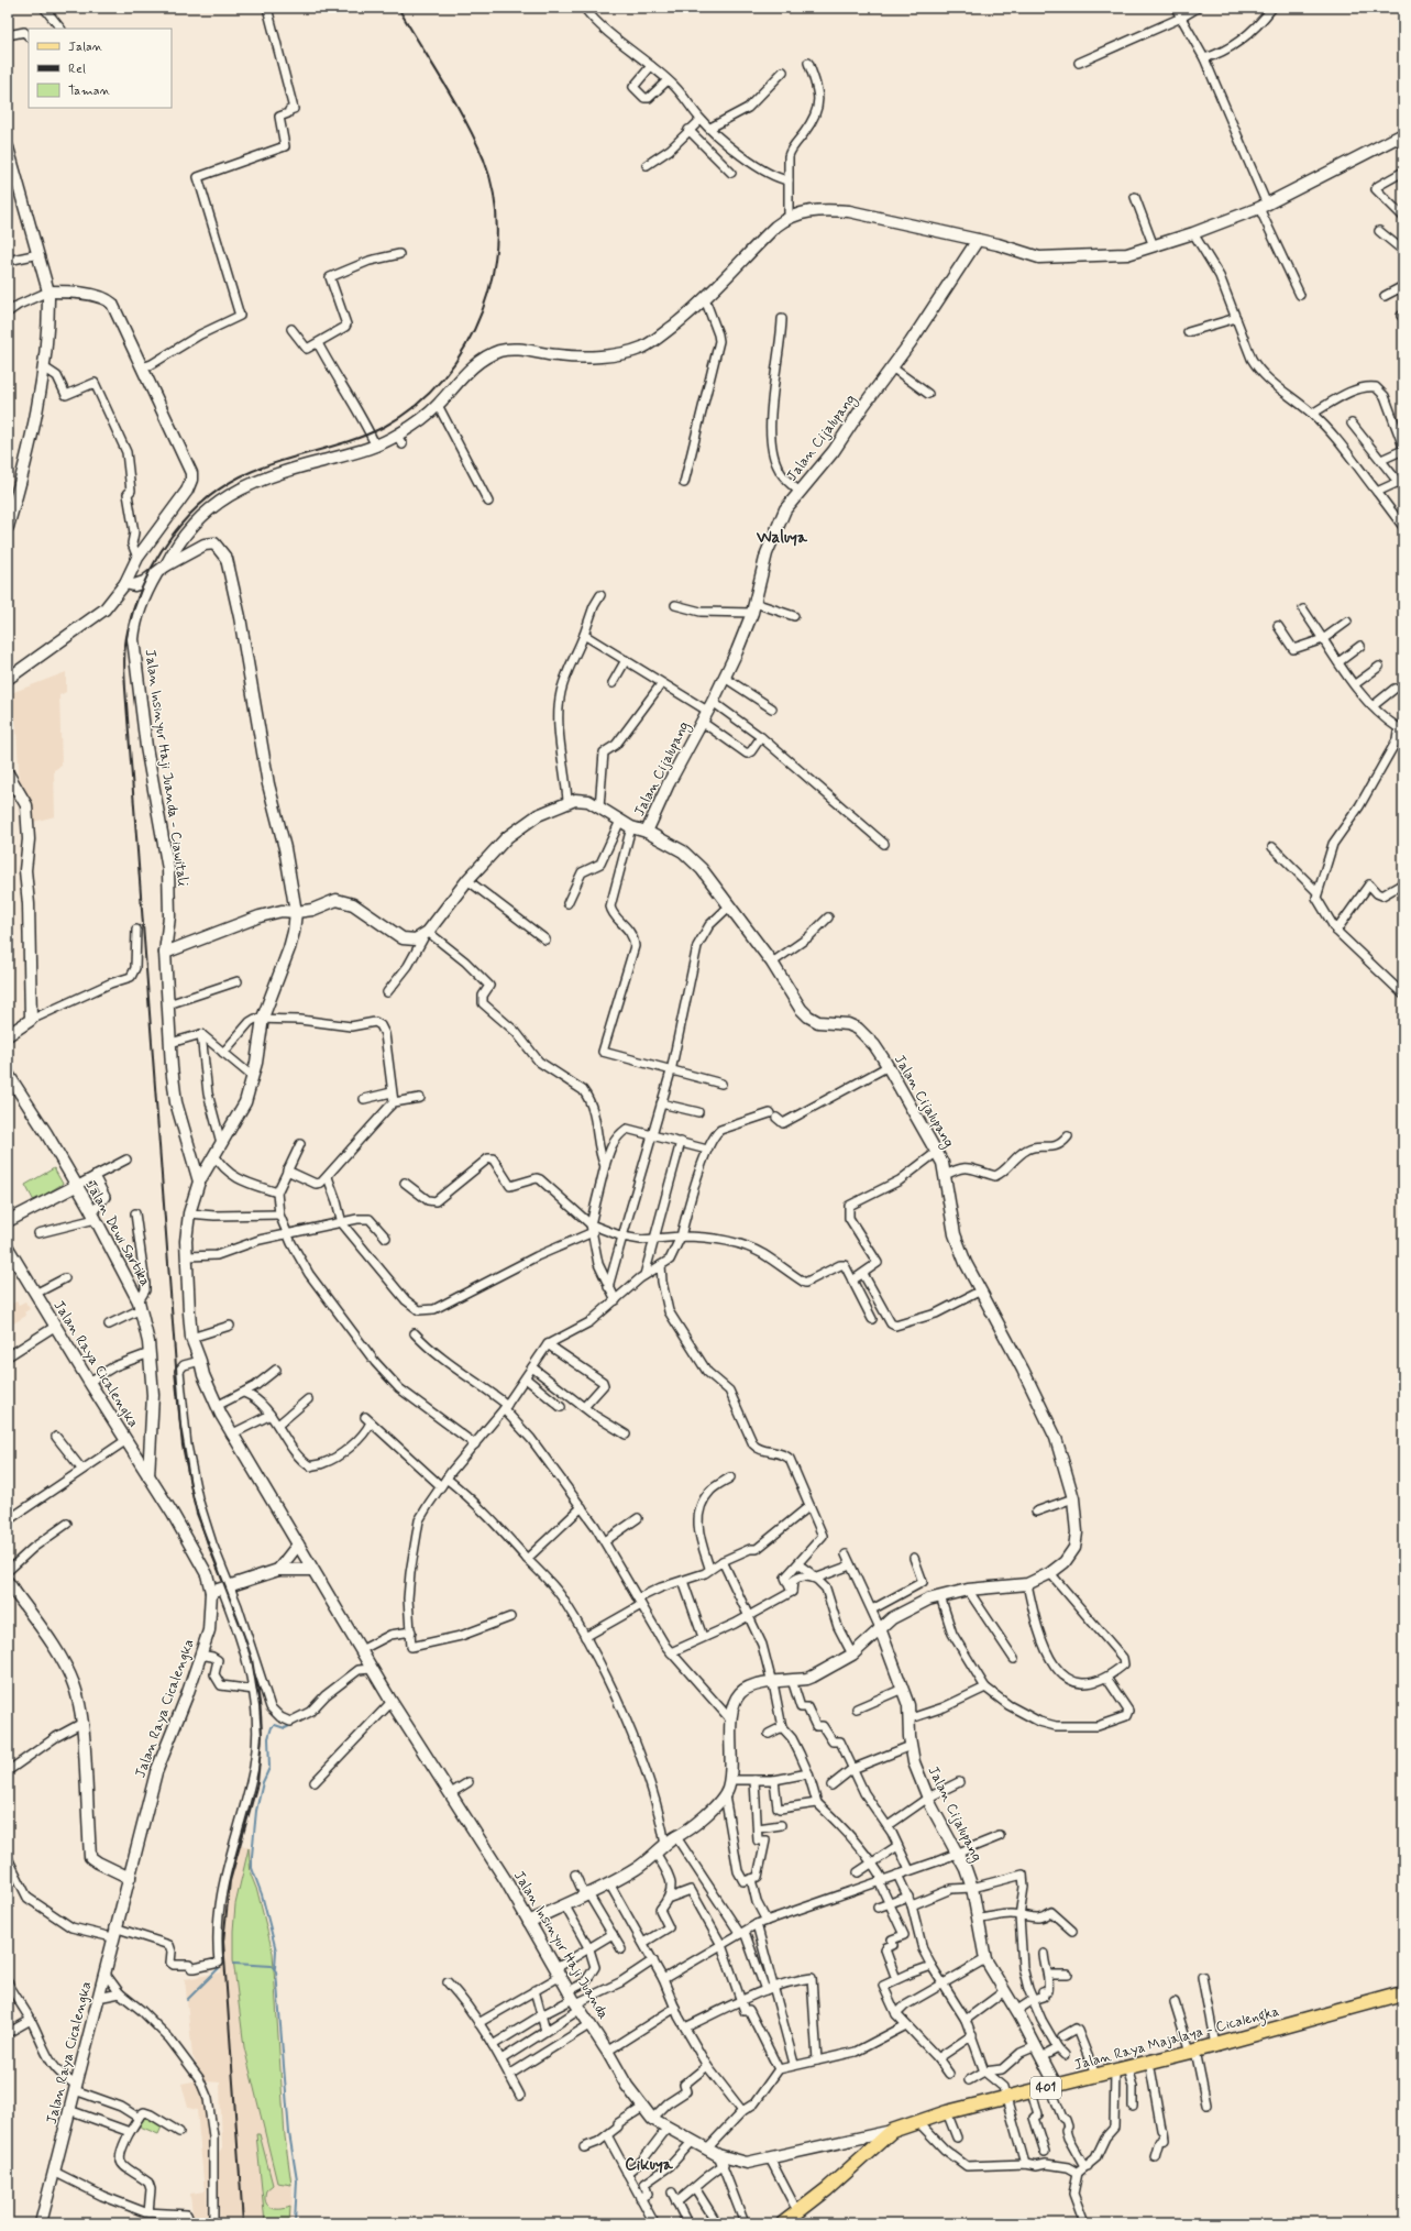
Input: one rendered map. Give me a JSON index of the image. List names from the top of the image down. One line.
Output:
{"streets":{"main road":["Jalan Raya Majalaya - Cicalengka","401"],"street":["Jalan Cijalupang","Jalan Insinyur Haji Juanda - Ciawitali","Jalan Dewi Sartika","Jalan Raya Cicalengka","Jalan Insinyur Haji Juanda"]},"crossings":[["Jalan Cijalupang","Jalan Raya Majalaya - Cicalengka"],["Jalan Dewi Sartika","Jalan Raya Cicalengka"],["Jalan Insinyur Haji Juanda","Jalan Raya Majalaya - Cicalengka"]],"districts":["Waluya","Cikuya"],"legend":["Jalan","Rel","Taman"]}
